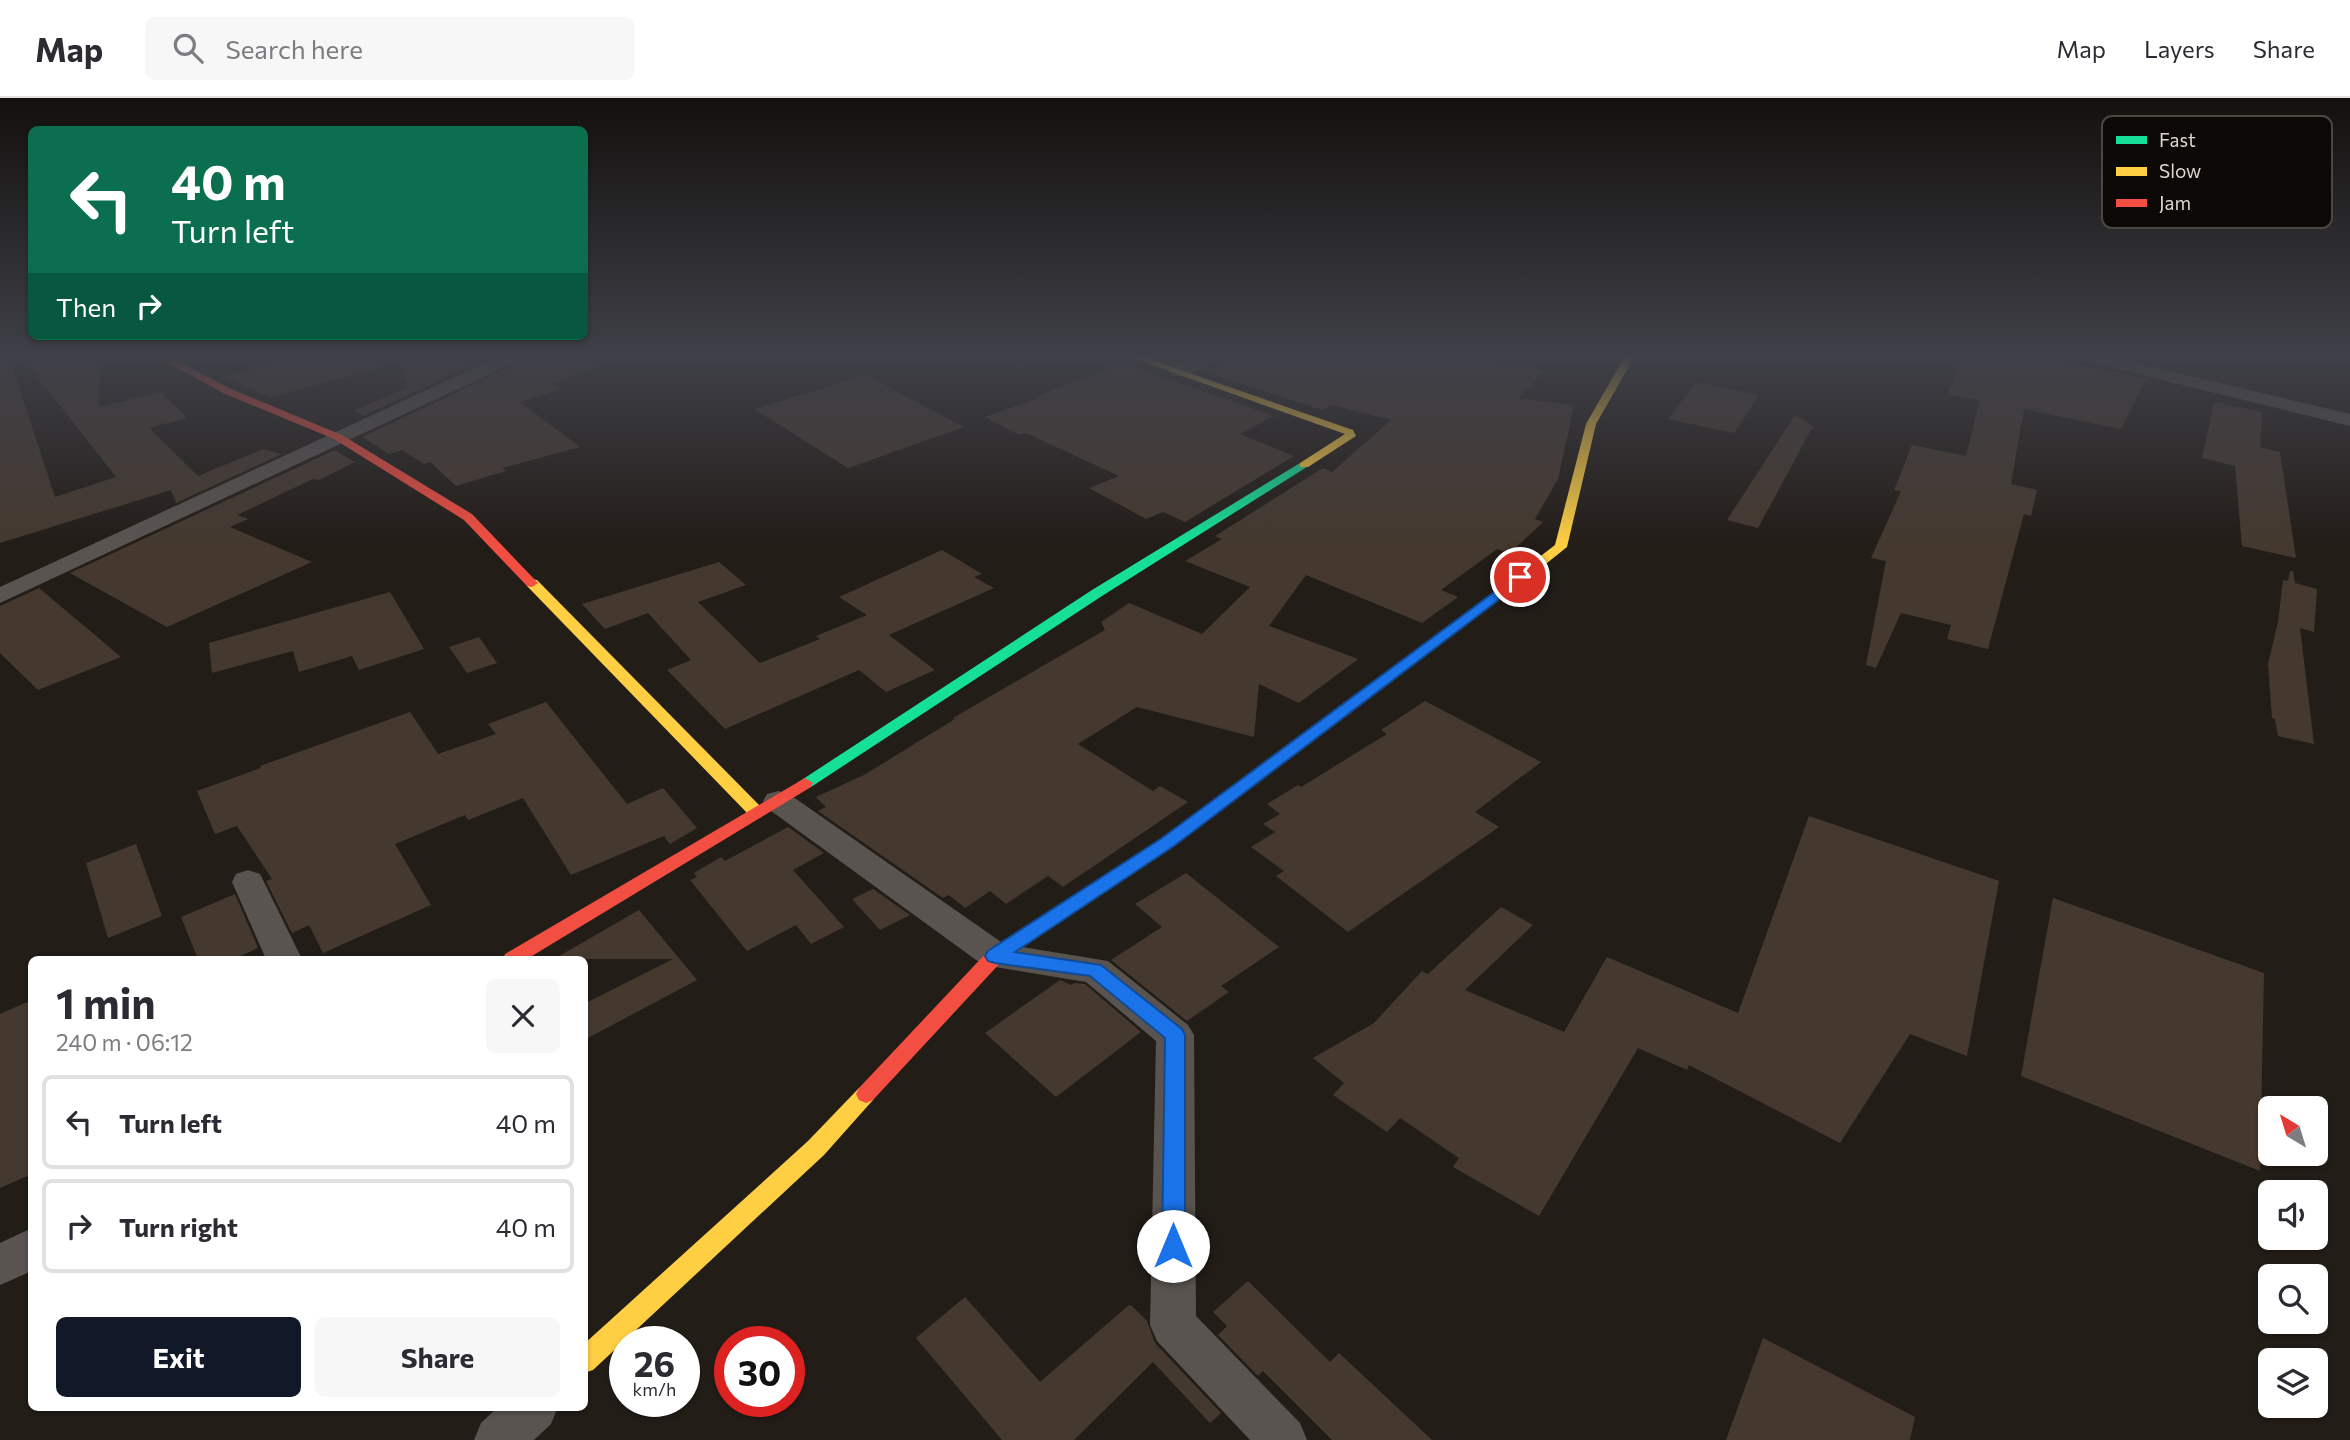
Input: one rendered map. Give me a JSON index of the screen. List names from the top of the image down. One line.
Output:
{"legend":["Fast","Slow","Jam"],"north":"top left","page":{"header":"Map","search":"Search here","nav":["Map","Layers","Share"],"turn":["40 m","Turn left"],"then":"Then","heading":["1 min","240 m · 06:12"],"list":[{"name":"Turn left","value":"40 m"},{"name":"Turn right","value":"40 m"}],"buttons":["Exit","Share"],"speed":"26 km/h","limit":"30"}}
